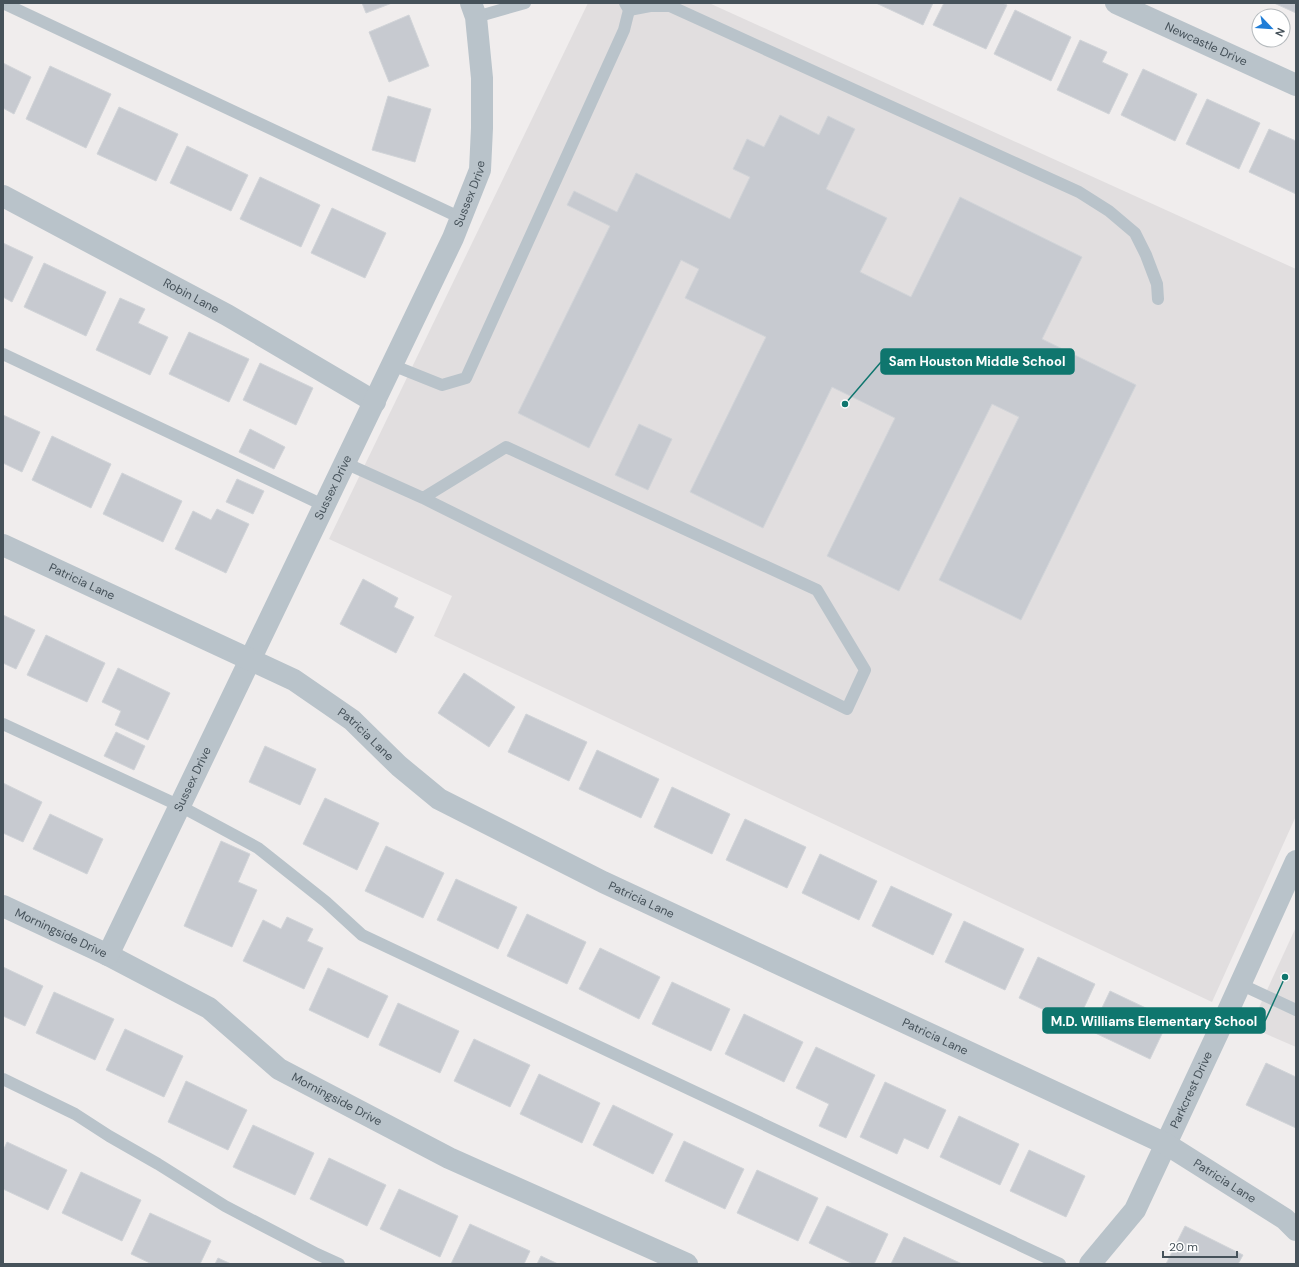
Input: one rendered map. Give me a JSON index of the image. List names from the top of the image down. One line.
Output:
{"streets":{"street":["Newcastle Drive","Sussex Drive","Robin Lane","Patricia Lane","Morningside Drive","Parkcrest Drive"]},"crossings":[["Sussex Drive","Robin Lane"],["Sussex Drive","Patricia Lane"],["Sussex Drive","Morningside Drive"],["Patricia Lane","Parkcrest Drive"]],"places":["Sam Houston Middle School","M.D. Williams Elementary School"],"scale_bar":"20 m","north":"bottom right"}
